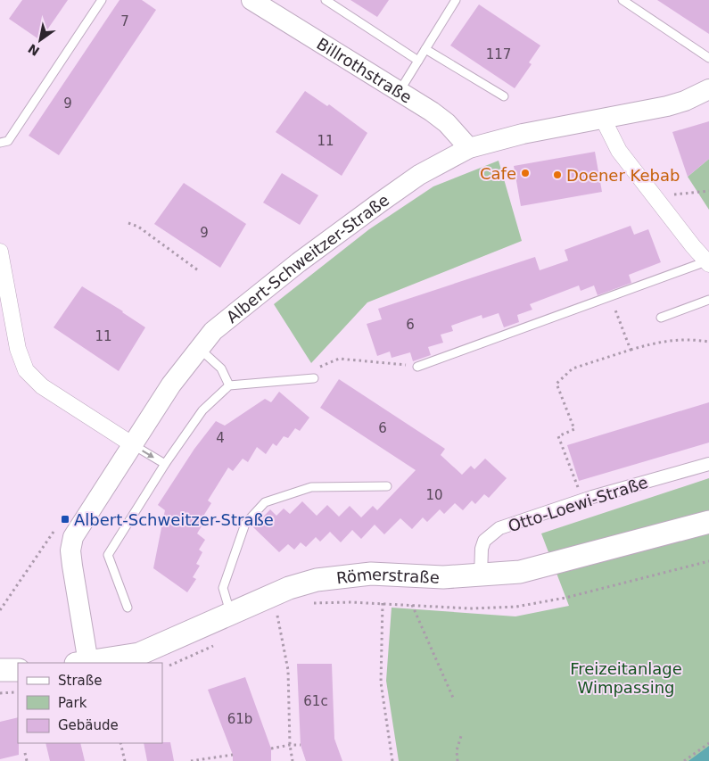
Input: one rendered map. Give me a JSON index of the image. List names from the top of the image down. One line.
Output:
{"streets":{"main road":["Römerstraße"],"street":["Billrothstraße","Albert-Schweitzer-Straße","Otto-Loewi-Straße"]},"crossings":[["Billrothstraße","Albert-Schweitzer-Straße"],["Otto-Loewi-Straße","Römerstraße"]],"parks":["Freizeitanlage Wimpassing"],"places":{"other":["Cafe","Doener Kebab"],"transit":["Albert-Schweitzer-Straße"]},"house_numbers":["7","117","9","11","9","6","11","6","4","10","61c","61b"],"legend":["Straße","Park","Gebäude"],"north":"bottom left"}
